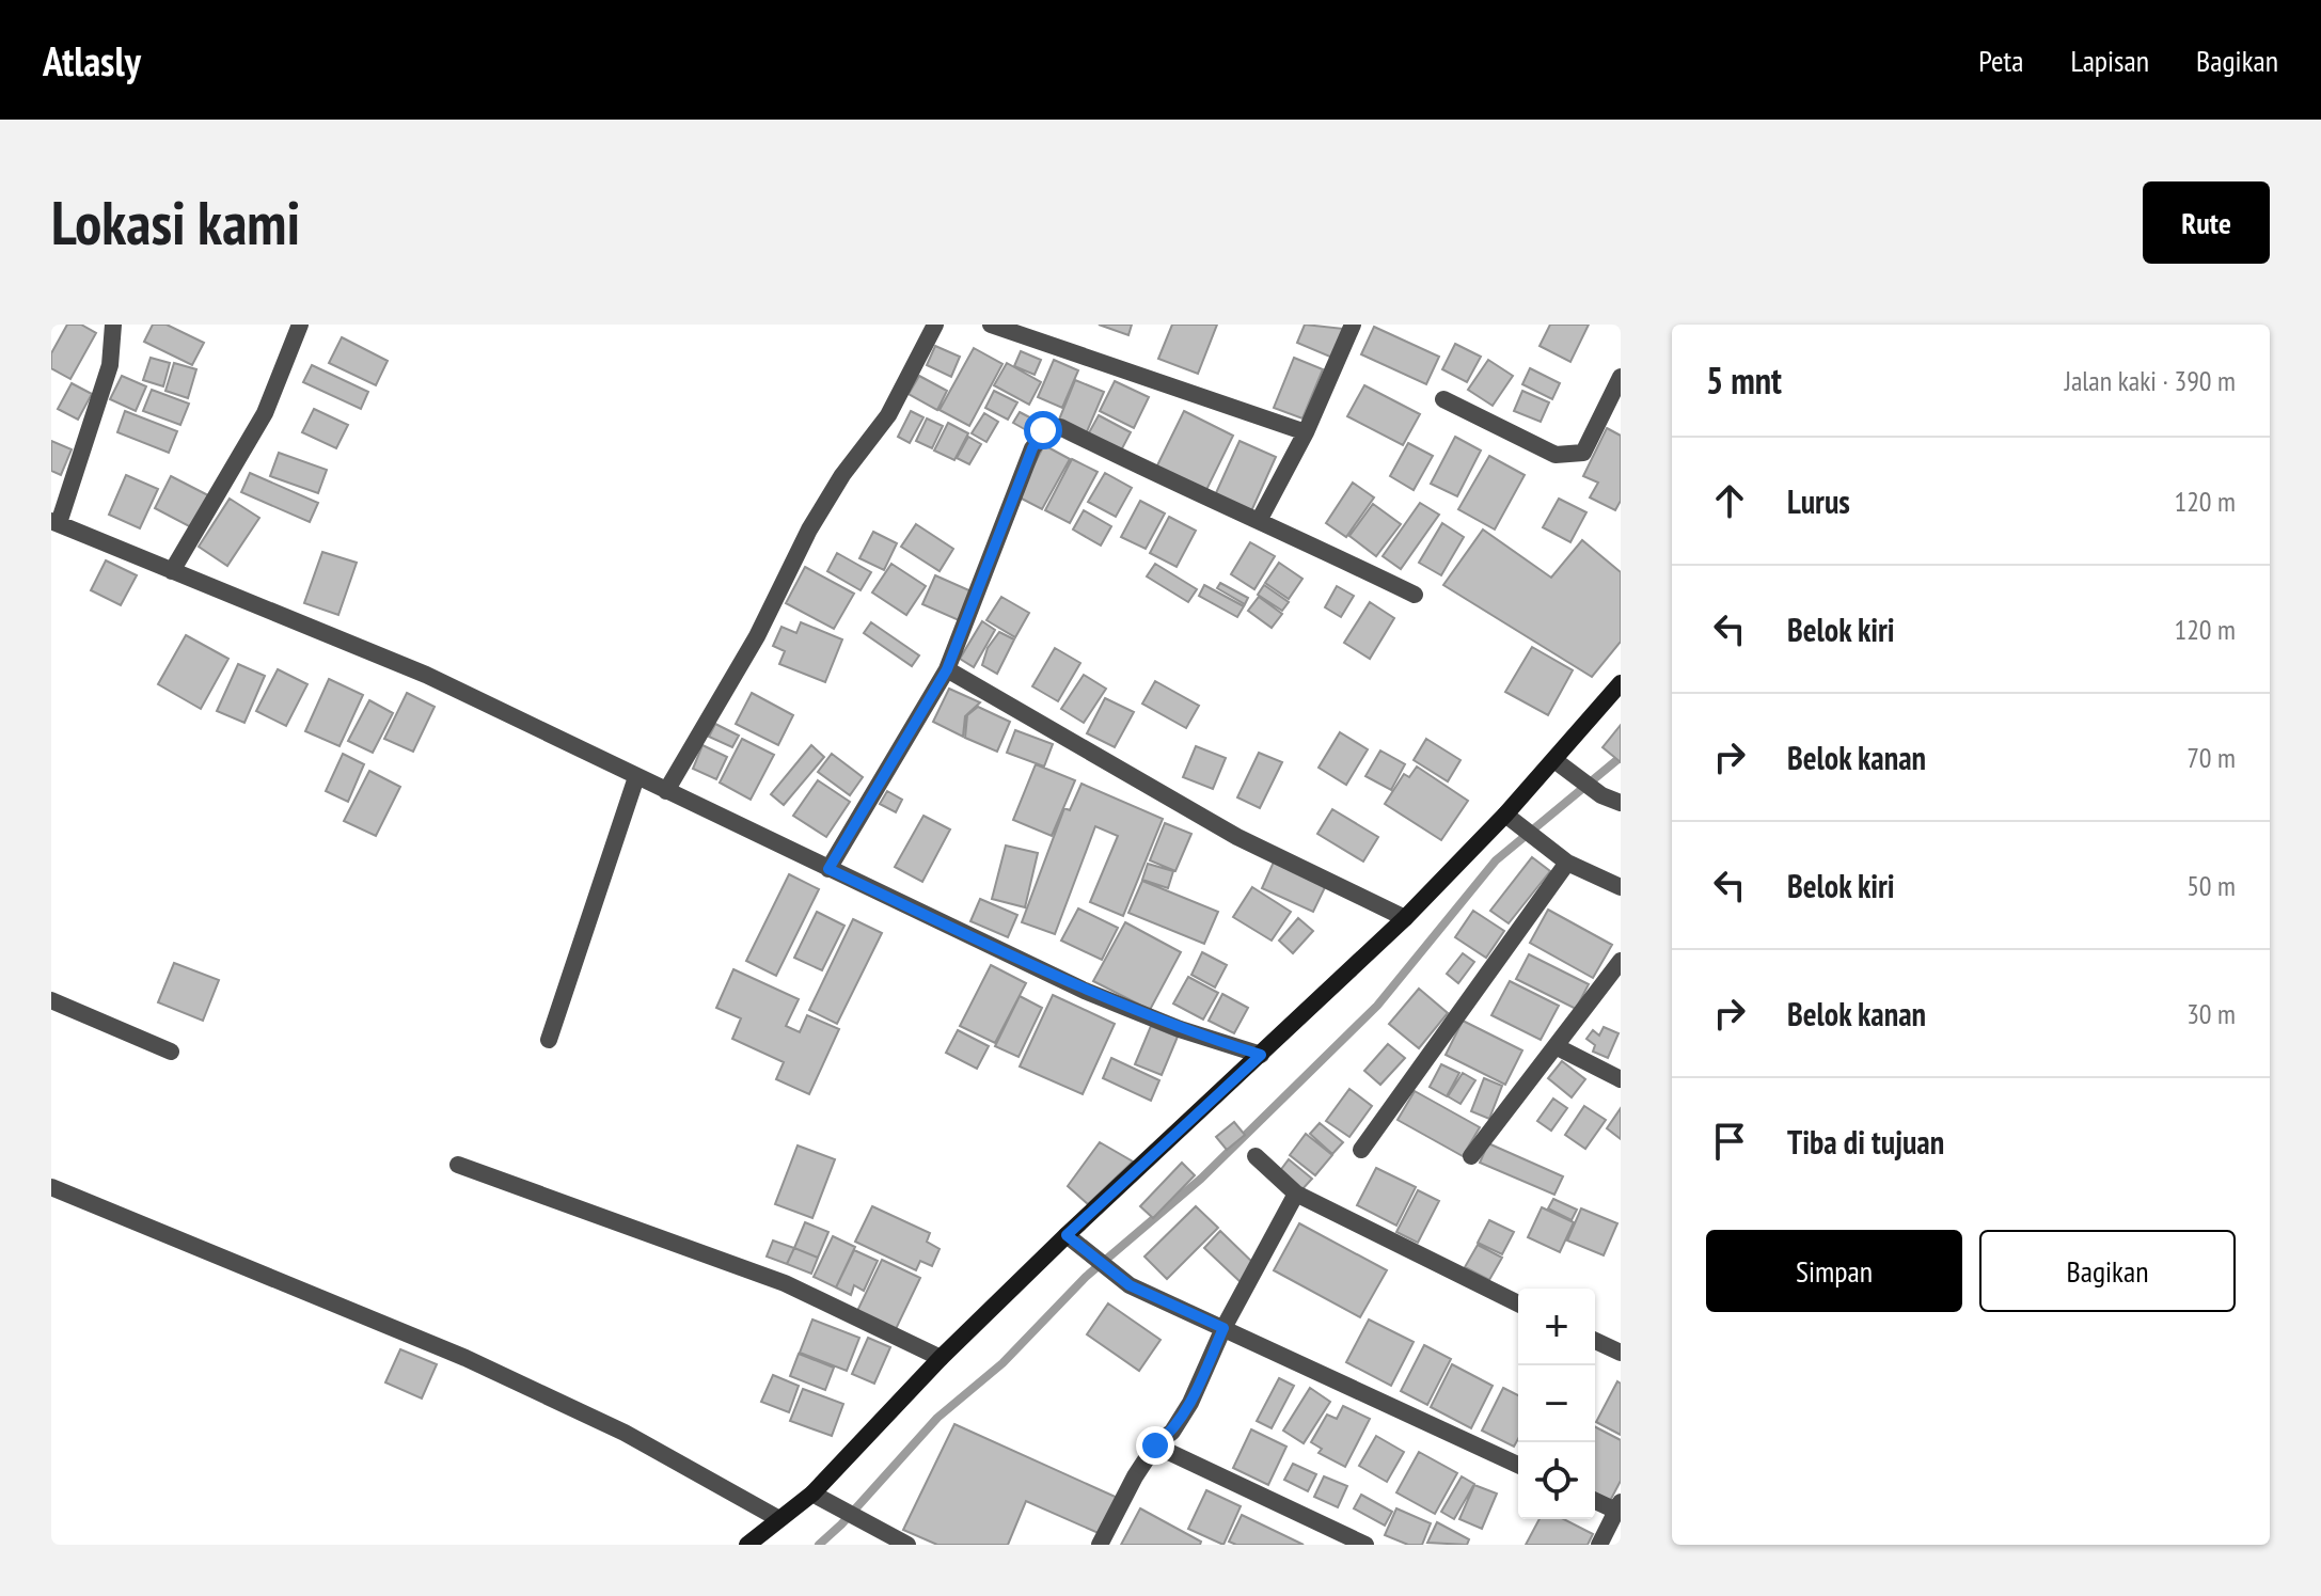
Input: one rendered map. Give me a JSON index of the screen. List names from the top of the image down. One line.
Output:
{"page":{"header":"Atlasly","nav":["Peta","Lapisan","Bagikan"],"buttons":["Rute",["Simpan","Bagikan"]],"title":"Lokasi kami","heading":["5 mnt","Jalan kaki · 390 m"],"list":[["Lurus","120 m"],["Belok kiri","120 m"],["Belok kanan","70 m"],["Belok kiri","50 m"],["Belok kanan","30 m"],"Tiba di tujuan"],"map_buttons":["+","−"]}}
